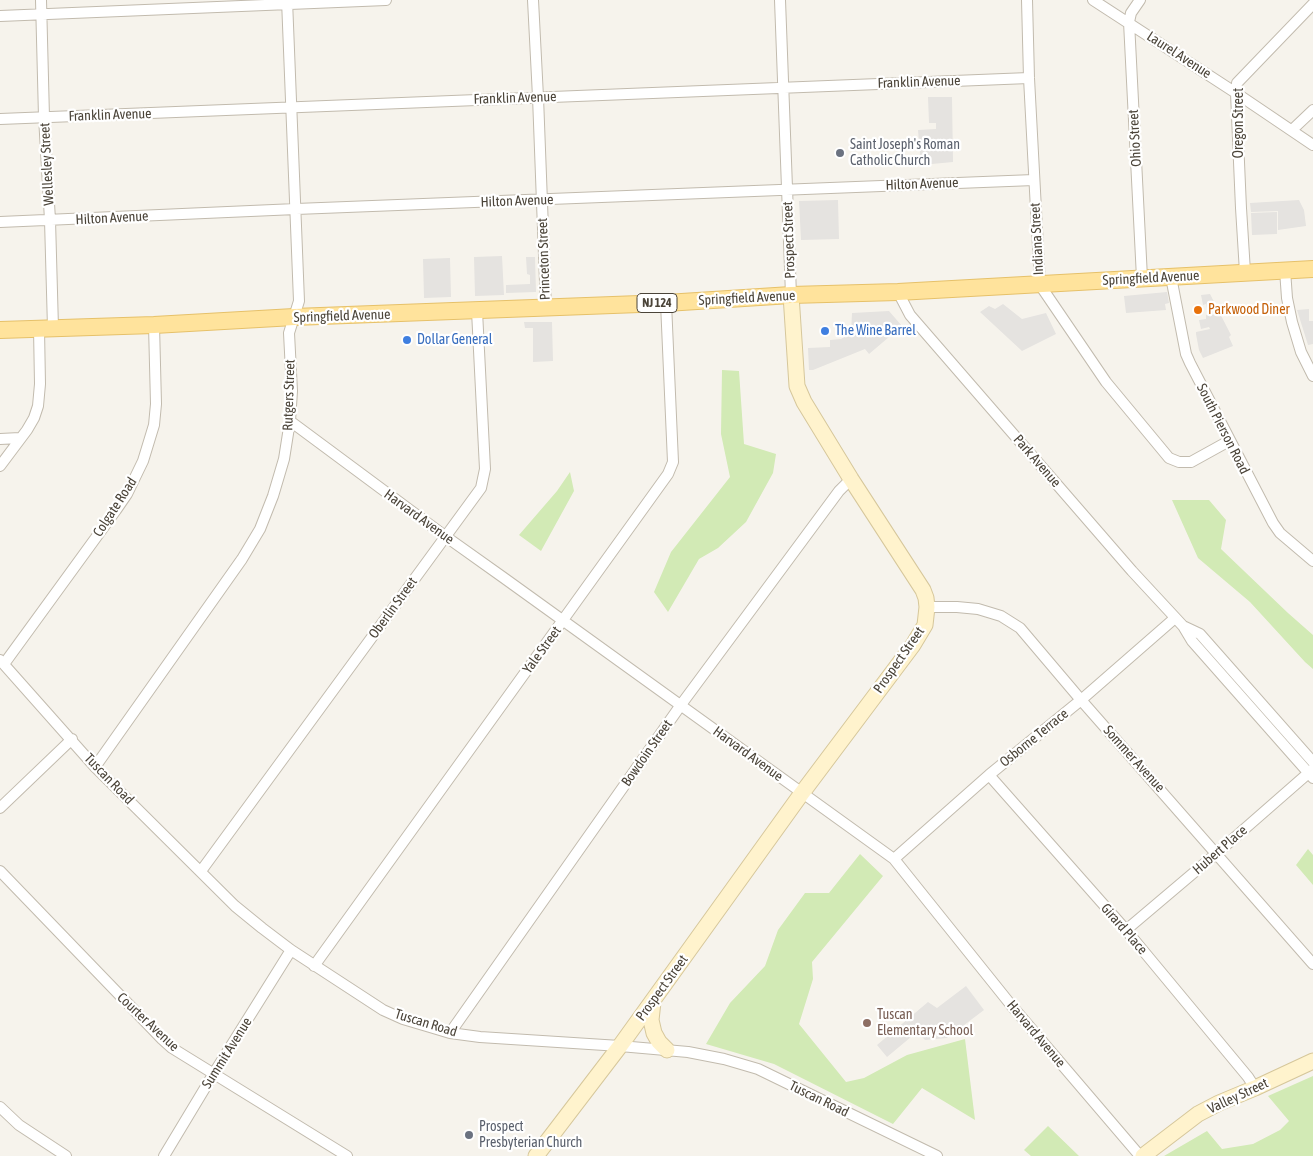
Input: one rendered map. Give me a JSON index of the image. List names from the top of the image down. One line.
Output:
{"streets":{"main road":["Springfield Avenue","NJ 124"],"street":["Laurel Avenue","Franklin Avenue","Oregon Street","Ohio Street","Wellesley Street","Hilton Avenue","Indiana Street","Prospect Street","Princeton Street","Rutgers Street","South Pierson Road","Park Avenue","Colgate Road","Harvard Avenue","Oberlin Street","Yale Street","Osborne Terrace","Bowdoin Street","Sommer Avenue","Tuscan Road","Hubert Place","Girard Place","Courter Avenue","Summit Avenue","Valley Street"]},"crossings":[["Laurel Avenue","Oregon Street"],["Laurel Avenue","Ohio Street"],["Franklin Avenue","Wellesley Street"],["Franklin Avenue","Indiana Street"],["Franklin Avenue","Prospect Street"],["Franklin Avenue","Princeton Street"],["Franklin Avenue","Rutgers Street"],["Oregon Street","Springfield Avenue"],["Ohio Street","Springfield Avenue"],["Wellesley Street","Hilton Avenue"],["Wellesley Street","Springfield Avenue"],["Hilton Avenue","Indiana Street"],["Hilton Avenue","Prospect Street"],["Hilton Avenue","Princeton Street"],["Hilton Avenue","Rutgers Street"],["Indiana Street","Springfield Avenue"],["Indiana Street","South Pierson Road"],["Prospect Street","Springfield Avenue"],["Prospect Street","Harvard Avenue"],["Prospect Street","Bowdoin Street"],["Prospect Street","Sommer Avenue"],["Prospect Street","Tuscan Road"],["Princeton Street","Springfield Avenue"],["Springfield Avenue","Rutgers Street"],["Springfield Avenue","South Pierson Road"],["Springfield Avenue","Park Avenue"],["Springfield Avenue","Colgate Road"],["Springfield Avenue","Oberlin Street"],["Springfield Avenue","Yale Street"],["Rutgers Street","Harvard Avenue"],["Rutgers Street","Tuscan Road"],["Park Avenue","Osborne Terrace"],["Park Avenue","Hubert Place"],["Colgate Road","Tuscan Road"],["Harvard Avenue","Oberlin Street"],["Harvard Avenue","Yale Street"],["Harvard Avenue","Osborne Terrace"],["Harvard Avenue","Bowdoin Street"],["Harvard Avenue","Valley Street"],["Oberlin Street","Tuscan Road"],["Yale Street","Tuscan Road"],["Osborne Terrace","Sommer Avenue"],["Osborne Terrace","Girard Place"],["Bowdoin Street","Tuscan Road"],["Sommer Avenue","Hubert Place"],["Tuscan Road","Summit Avenue"],["Hubert Place","Girard Place"],["Girard Place","Valley Street"],["Courter Avenue","Summit Avenue"]],"places":["Saint Joseph's Roman Catholic Church","Parkwood Diner","The Wine Barrel","Dollar General","Tuscan Elementary School","Prospect Presbyterian Church"]}
